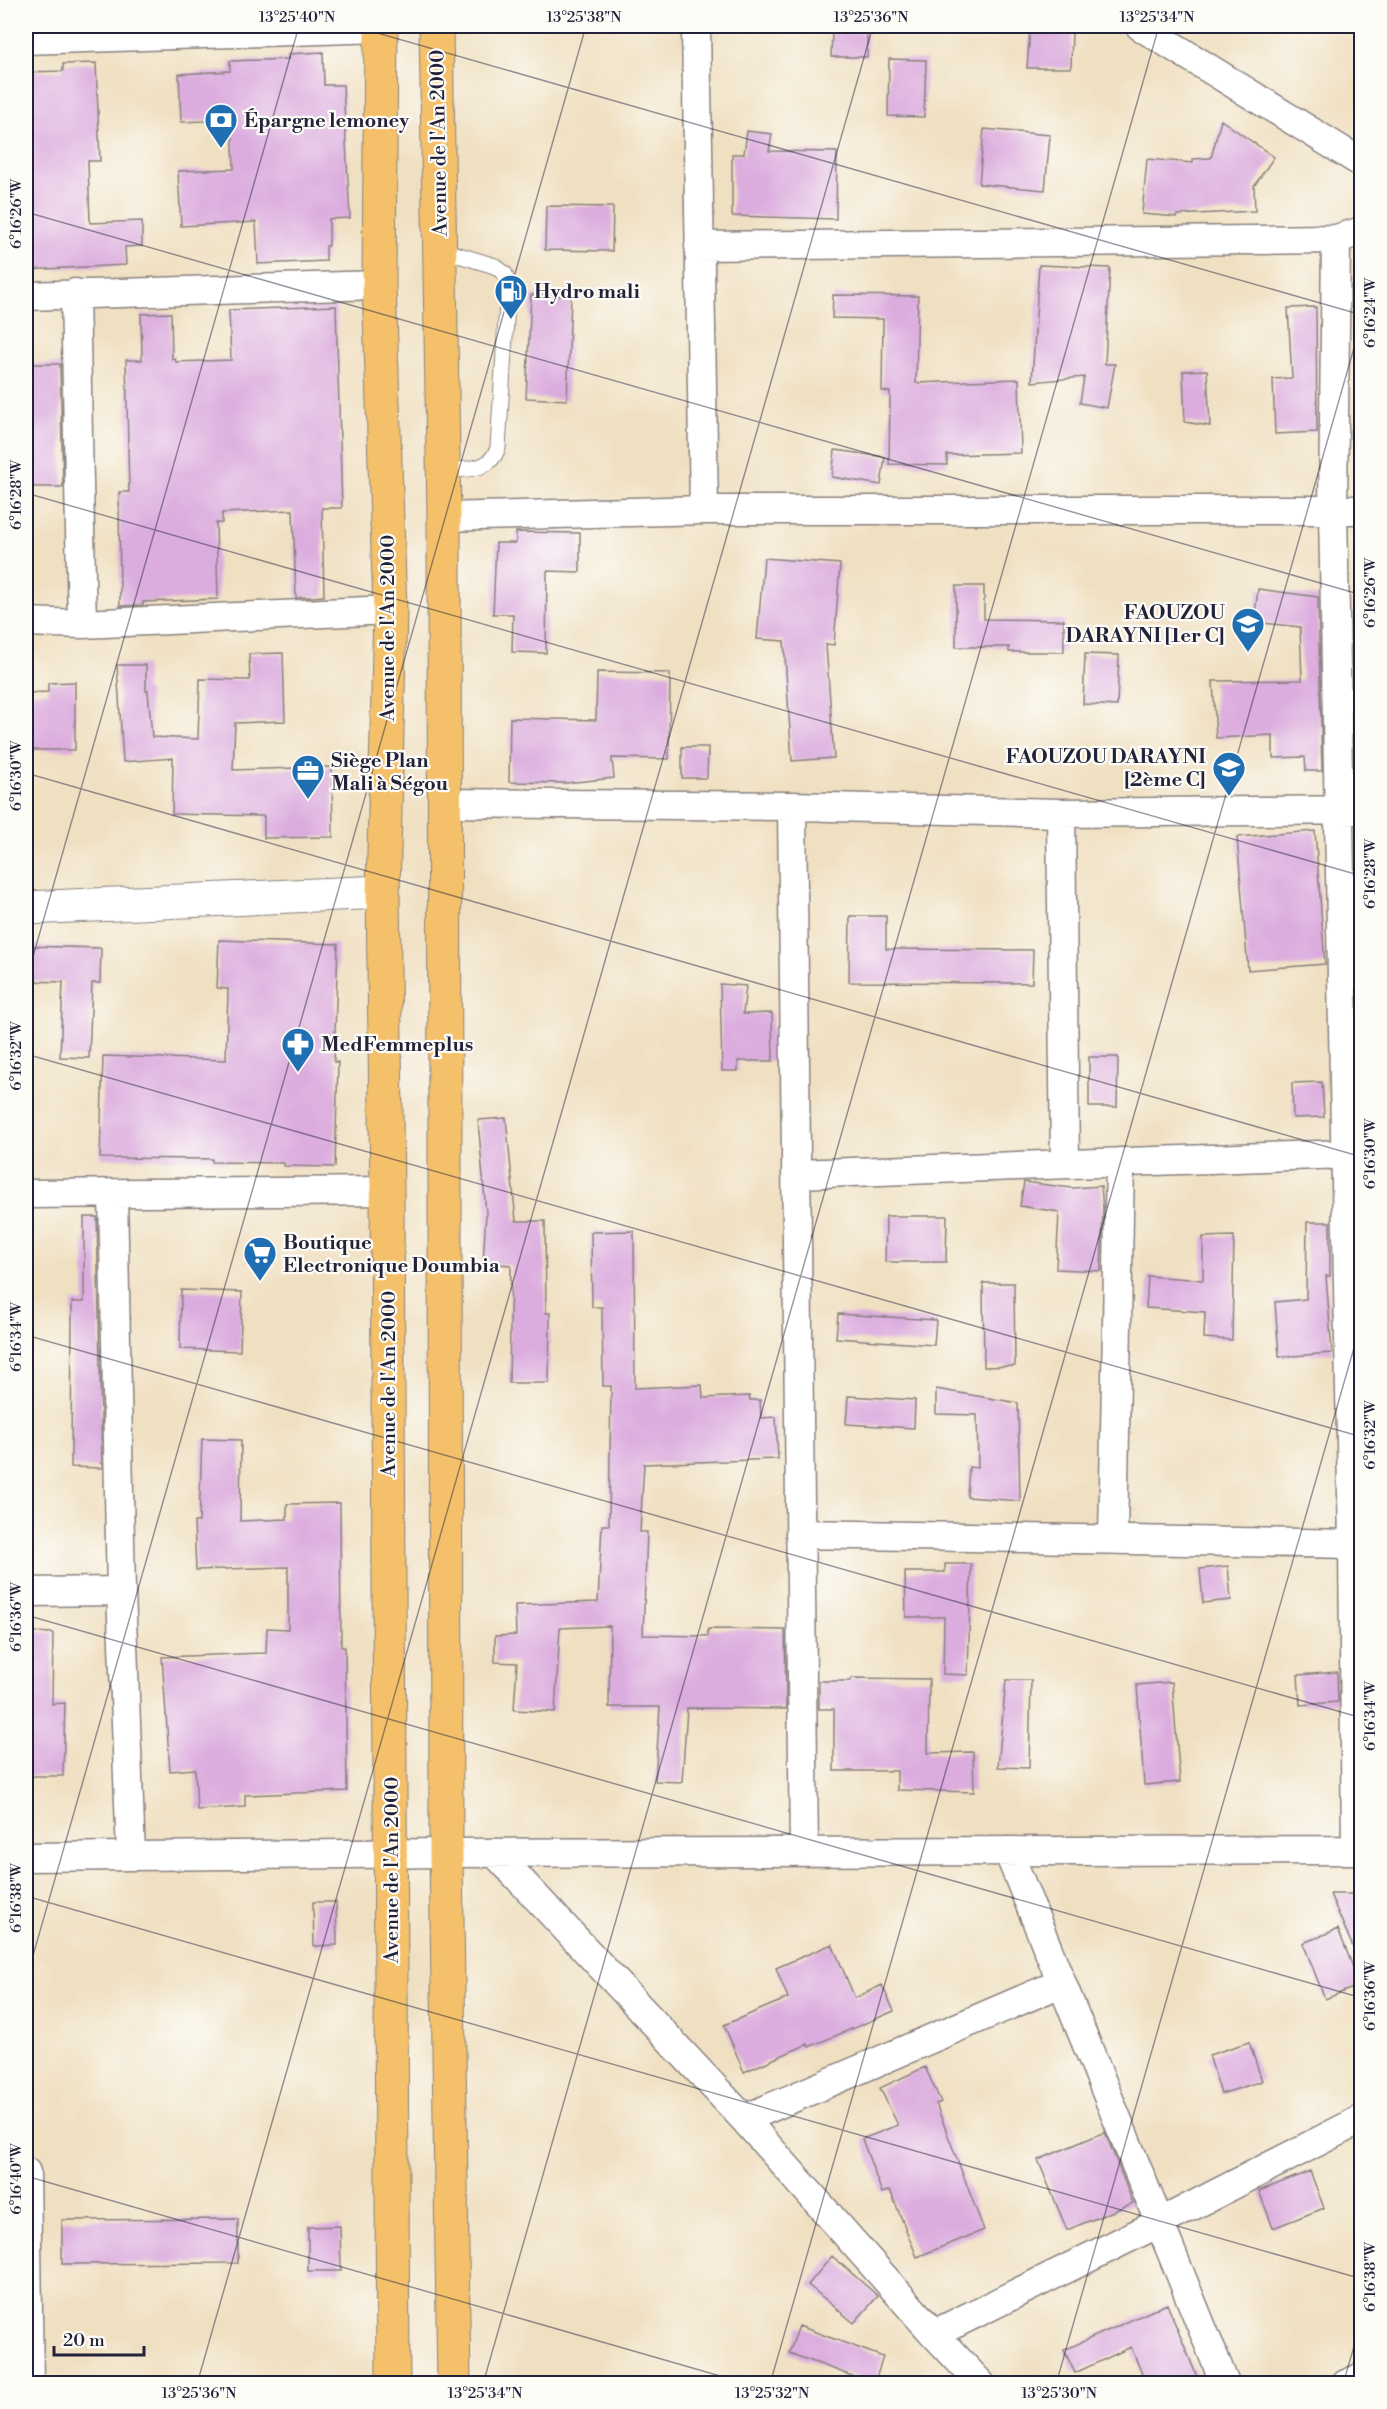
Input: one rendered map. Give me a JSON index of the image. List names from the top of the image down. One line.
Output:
{"streets":{"main road":["Avenue de l'An 2000"]},"places":{"bank":["Épargne lemoney"],"fuel station":["Hydro mali"],"school or university":["FAOUZOU DARAYNI [1er C]","FAOUZOU DARAYNI [2ème C]"],"office":["Siège Plan Mali à Ségou"],"pharmacy":["MedFemmeplus"],"supermarket":["Boutique Electronique Doumbia"]},"scale_bar":"20 m","coordinates":["13°25'40\"N","13°25'38\"N","13°25'36\"N","13°25'34\"N","6°16'26\"W","6°16'24\"W","6°16'28\"W","6°16'30\"W","6°16'32\"W","6°16'34\"W","6°16'36\"W","6°16'38\"W","6°16'40\"W","13°25'32\"N","13°25'30\"N"]}
